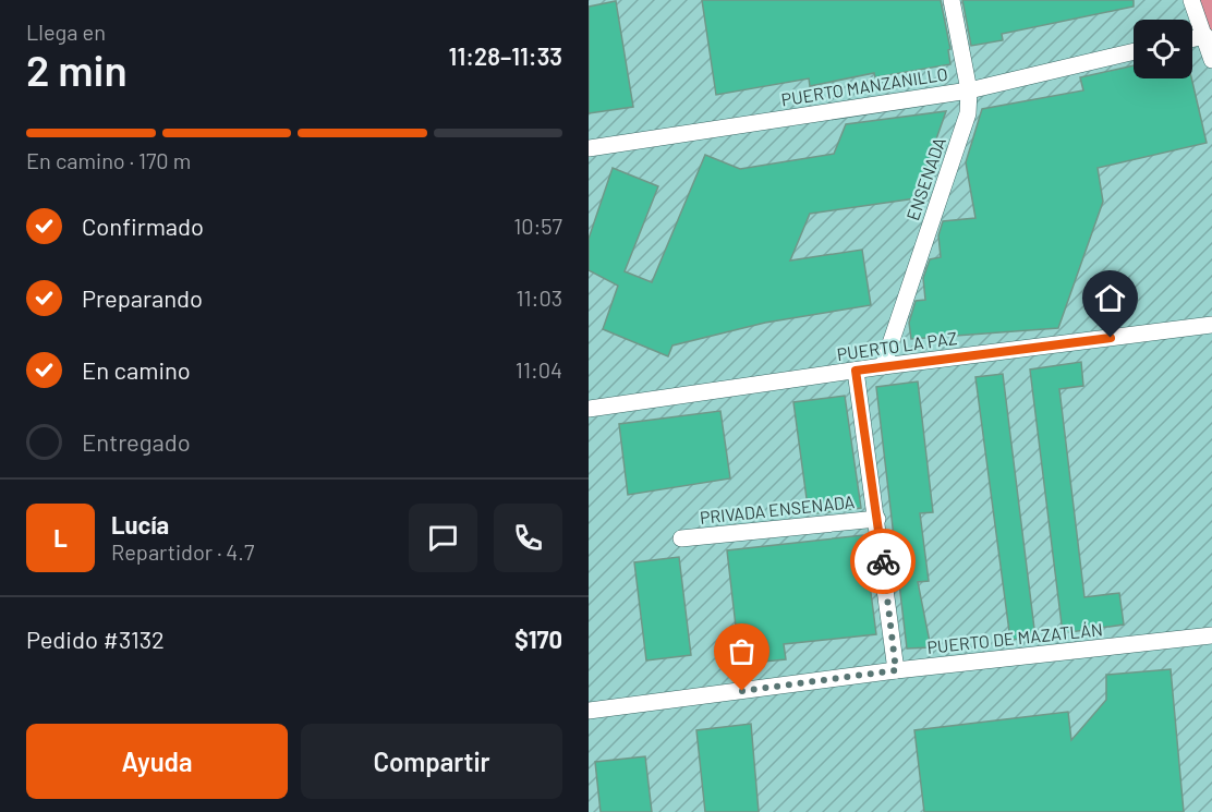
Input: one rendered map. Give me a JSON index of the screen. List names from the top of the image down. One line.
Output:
{"streets":{"street":["PUERTO MANZANILLO","ENSENADA","PUERTO LA PAZ","PRIVADA ENSENADA","PUERTO DE MAZATLÁN"]},"crossings":[["PUERTO MANZANILLO","ENSENADA"],["ENSENADA","PUERTO LA PAZ"]],"page":{"heading":["2 min","Llega en","11:28–11:33"],"panel":["Lucía","Repartidor · 4.7","Pedido #3132","$170"],"bar":"En camino · 170 m","list":[["Confirmado","10:57"],["Preparando","11:03"],["En camino","11:04"],"Entregado"],"round":"L","buttons":["Ayuda","Compartir"]}}
